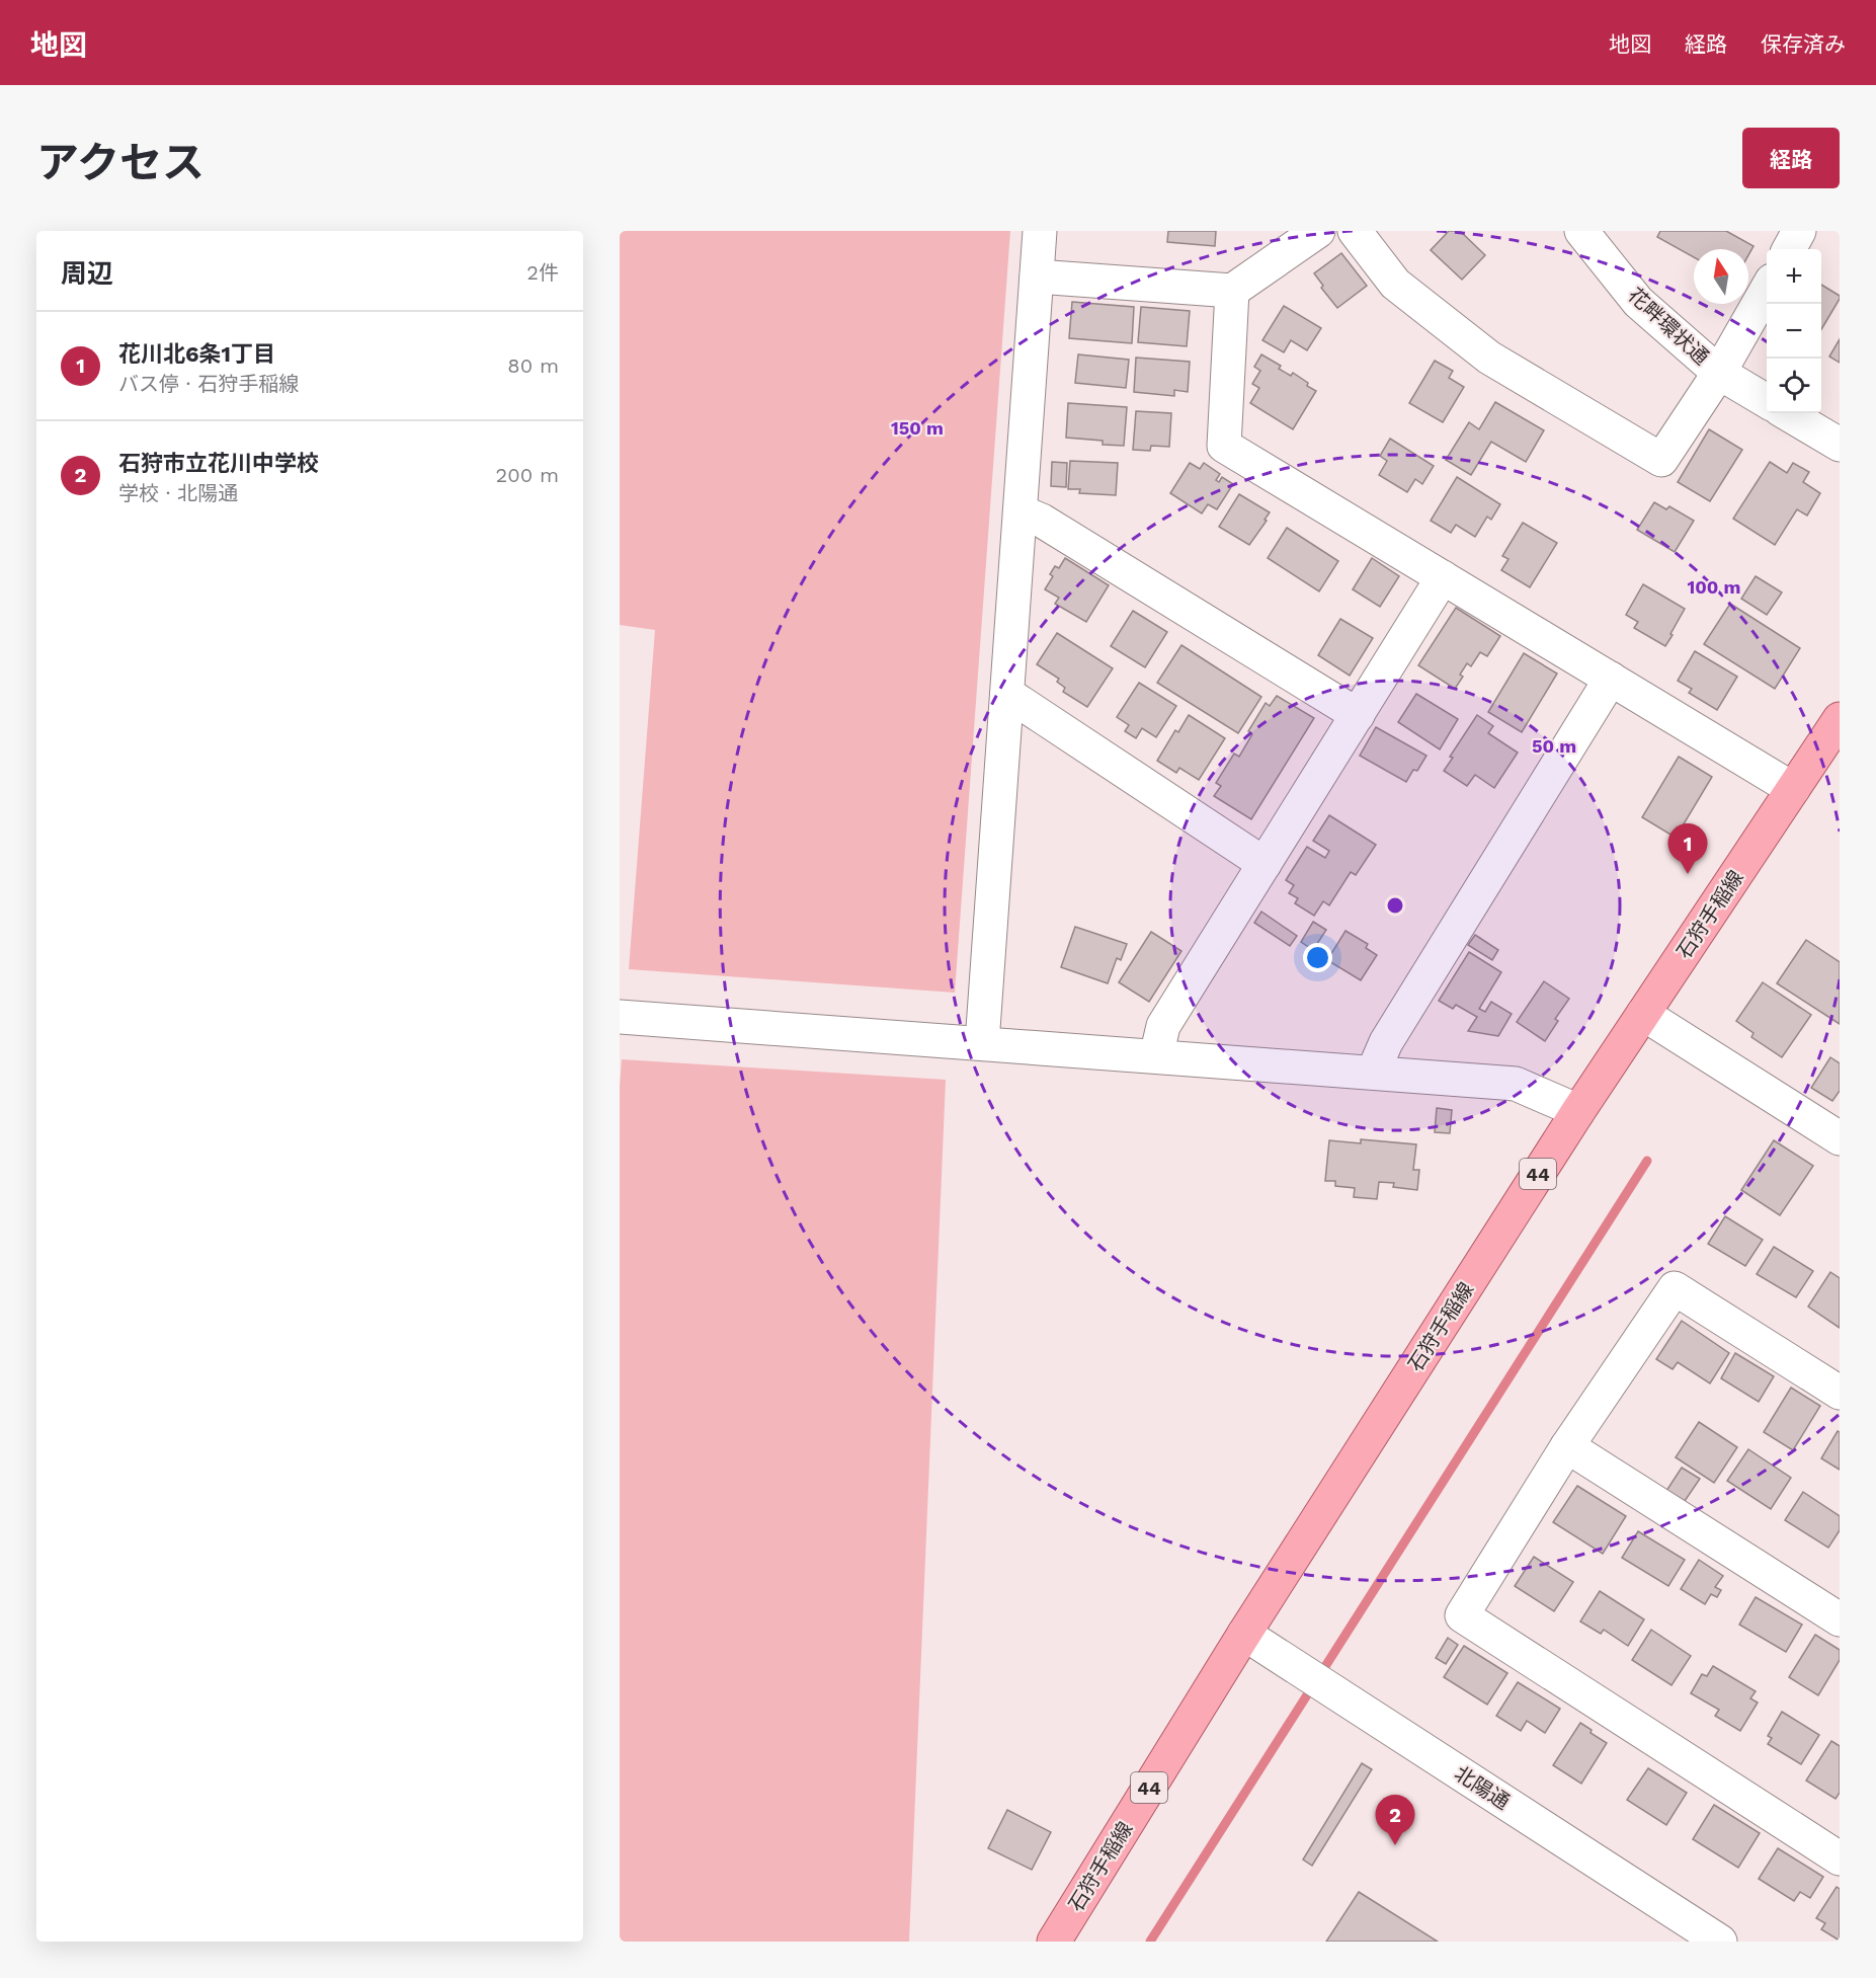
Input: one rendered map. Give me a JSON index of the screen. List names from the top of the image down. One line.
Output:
{"streets":{"main road":["石狩手稲線","44"],"street":["花畔環状通","北陽通"]},"crossings":[["石狩手稲線","北陽通"]],"north":"top","page":{"header":"地図","nav":["地図","経路","保存済み"],"title":"アクセス","buttons":"経路","heading":["周辺","2件"],"map_buttons":["+","−"],"list":[{"mark":"1","name":"花川北6条1丁目","note":"バス停 · 石狩手稲線","value":"80 m"},{"mark":"2","name":"石狩市立花川中学校","note":"学校 · 北陽通","value":"200 m"}],"pins":["1","2"]},"rings":["150 m","100 m","50 m"]}
